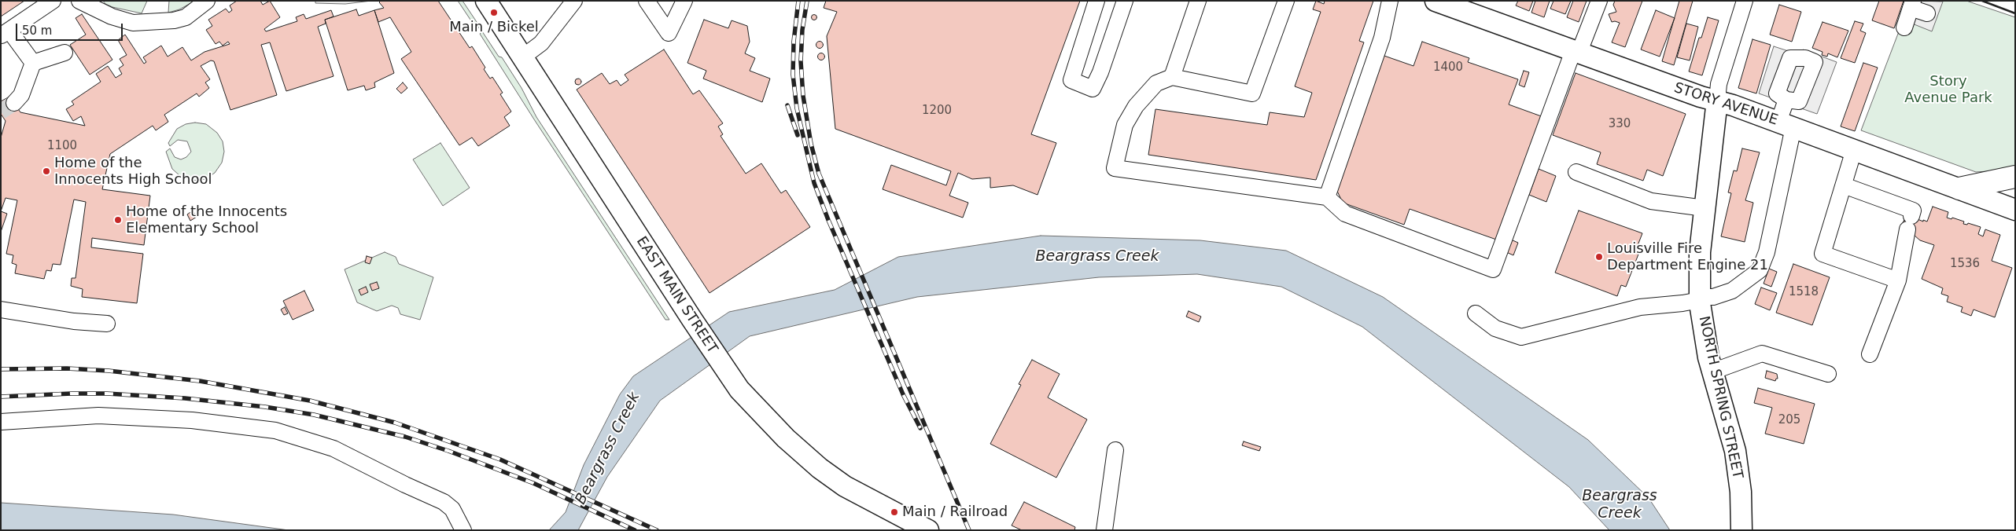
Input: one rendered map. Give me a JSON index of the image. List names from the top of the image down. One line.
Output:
{"streets":{"main road":["STORY AVENUE","EAST MAIN STREET","NORTH SPRING STREET"]},"crossings":[["STORY AVENUE","NORTH SPRING STREET"]],"water":["Beargrass Creek"],"parks":["Story Avenue Park"],"places":["Main / Bickel","Home of the Innocents High School","Home of the Innocents Elementary School","Louisville Fire Department Engine 21","Main / Railroad"],"house_numbers":["1400","1200","330","1100","1536","1518","205"],"scale_bar":"50 m"}
